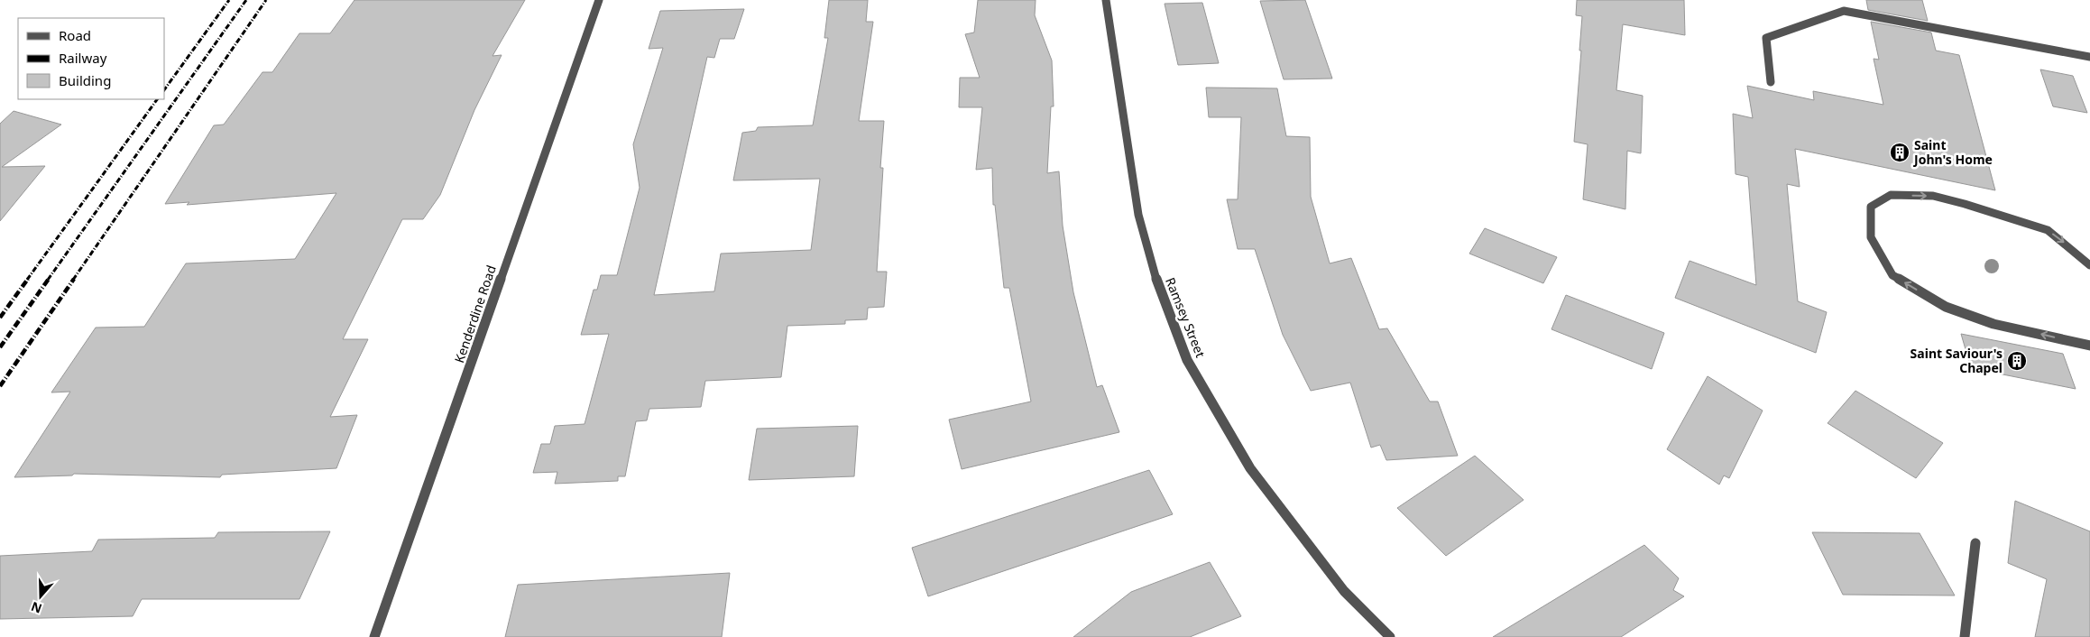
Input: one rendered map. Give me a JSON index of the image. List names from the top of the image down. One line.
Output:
{"streets":{"street":["Kenderdine Road","Ramsey Street"]},"places":{"building":["Saint John's Home","Saint Saviour's Chapel"]},"legend":["Road","Railway","Building"],"north":"bottom"}
